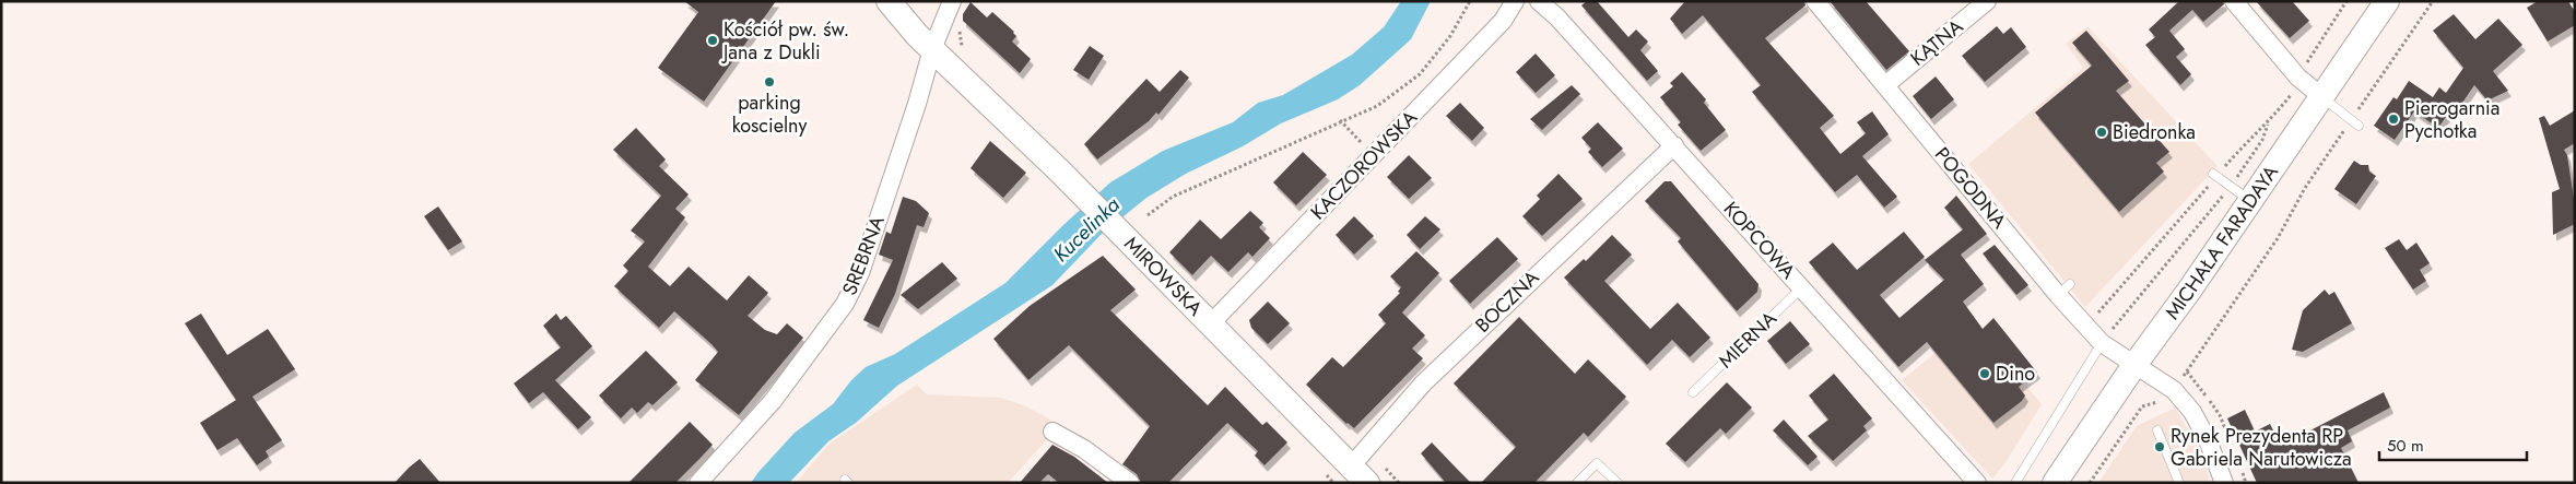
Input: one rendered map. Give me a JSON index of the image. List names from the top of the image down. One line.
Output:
{"streets":{"street":["KĄTNA","KACZOROWSKA","POGODNA","KOPCOWA","MICHAŁA FARADAYA","SREBRNA","MIROWSKA","BOCZNA"],"lane":["MIERNA"]},"crossings":[["KĄTNA","POGODNA"],["KACZOROWSKA","MIROWSKA"],["POGODNA","MICHAŁA FARADAYA"],["KOPCOWA","BOCZNA"],["KOPCOWA","MIERNA"],["SREBRNA","MIROWSKA"],["MIROWSKA","BOCZNA"]],"water":["Kucelinka"],"places":["Kościół pw. św. Jana z Dukli","parking koscielny","Pierogarnia Pychotka","Biedronka","Dino","Rynek Prezydenta RP Gabriela Narutowicza"],"scale_bar":"50 m"}
